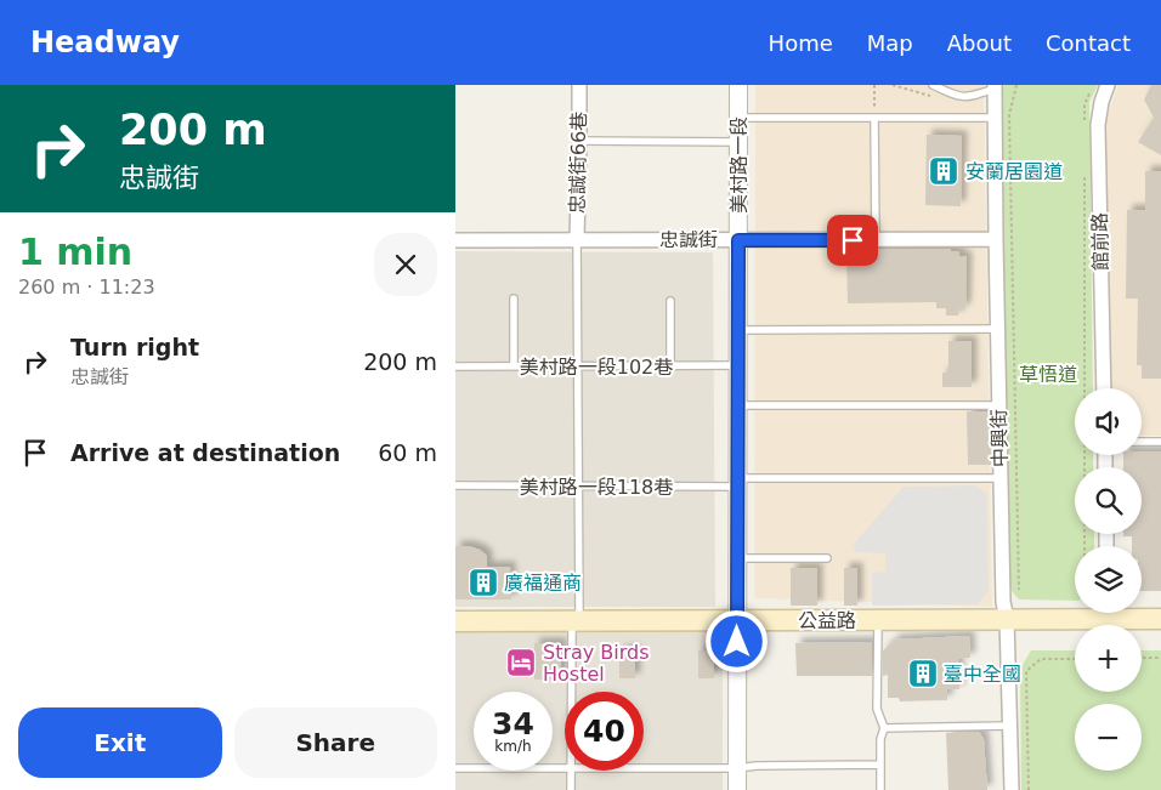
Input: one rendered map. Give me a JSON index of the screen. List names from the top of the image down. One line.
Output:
{"streets":{"main road":["公益路"],"street":["忠誠街66巷","美村路一段","忠誠街","館前路","中興街"],"lane":["美村路一段102巷","美村路一段118巷"]},"crossings":[["忠誠街66巷","忠誠街"],["美村路一段","忠誠街"],["美村路一段","美村路一段102巷"],["美村路一段","美村路一段118巷"],["美村路一段","公益路"],["忠誠街","中興街"],["中興街","美村路一段118巷"],["中興街","公益路"]],"parks":["草悟道"],"places":{"building":["安蘭居園道","廣福通商","臺中全國"],"hotel":["Stray Birds Hostel"]},"page":{"header":"Headway","nav":["Home","Map","About","Contact"],"turn":["200 m","忠誠街"],"heading":["1 min","260 m · 11:23"],"list":[{"name":"Turn right","note":"忠誠街","value":"200 m"},{"name":"Arrive at destination","value":"60 m"}],"map_buttons":["+","−"],"speed":"34 km/h","limit":"40","buttons":["Exit","Share"]}}
